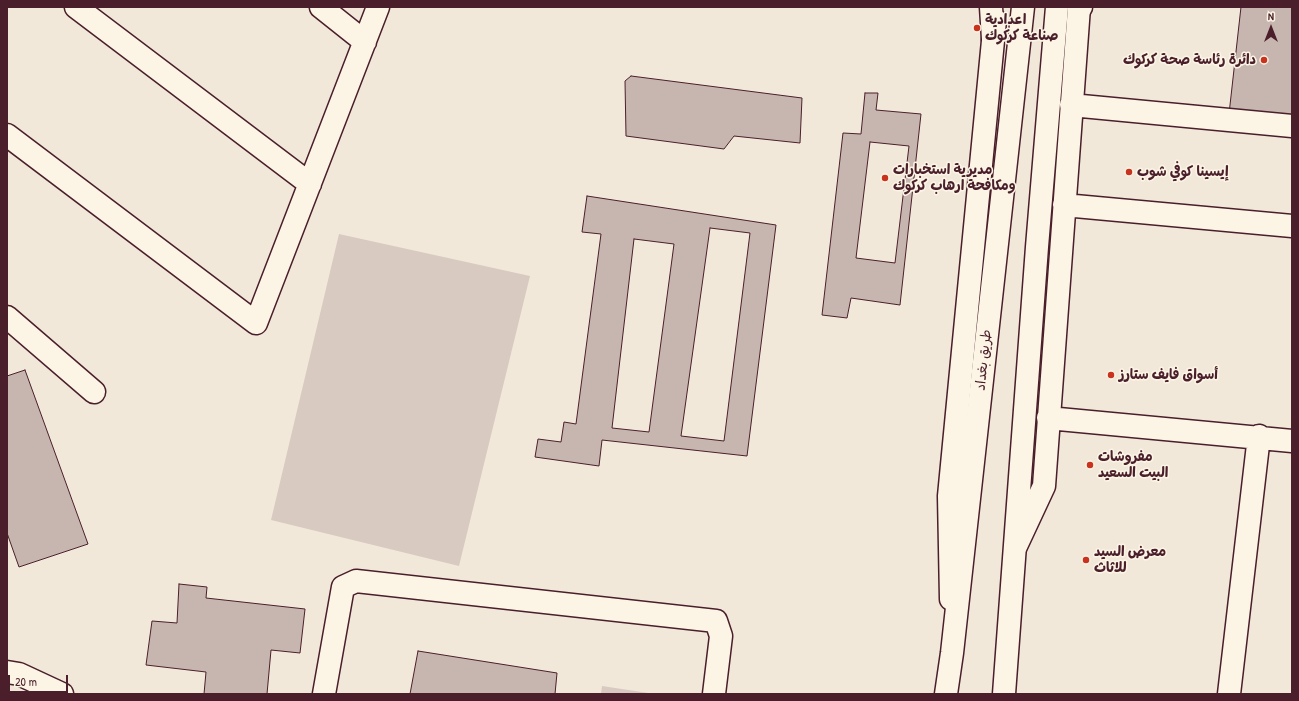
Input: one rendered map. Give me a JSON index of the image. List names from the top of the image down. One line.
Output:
{"streets":{"street":["طريق بغداد"]},"places":["اعدادية صناعة كركوك","دائرة رئاسة صحة كركوك","إيسينا كوفي شوب","مديرية استخبارات ومكافحة ارهاب كركوك","أسواق فايف ستارز","مفروشات البيت السعيد","معرض السيد للاثاث"],"scale_bar":"20 m","north":"top"}
